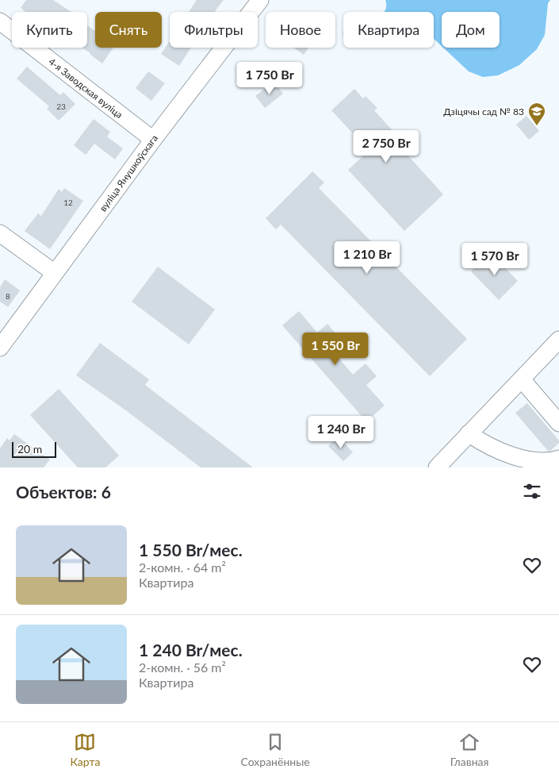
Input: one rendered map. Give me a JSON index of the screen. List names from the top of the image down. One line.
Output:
{"streets":{"street":["4-я Заводская вуліца","вуліца Янушкоўскага"]},"crossings":[["4-я Заводская вуліца","вуліца Янушкоўскага"]],"places":{"school or university":["Дзіцячы сад № 83"]},"house_numbers":["23","12","8"],"scale_bar":"20 m","page":{"chip":["Купить","Снять","Фильтры","Новое","Квартира","Дом"],"price":["1 750 Br","2 750 Br","1 210 Br","1 570 Br","1 550 Br","1 240 Br"],"scale":"20 m","heading":"Объектов: 6","list":[{"name":"1 550 Br/мес.","note":"2-комн. · 64 m² · Квартира"},{"name":"1 240 Br/мес.","note":"2-комн. · 56 m² · Квартира"}],"tabs":["Карта","Сохранённые","Главная"]}}
